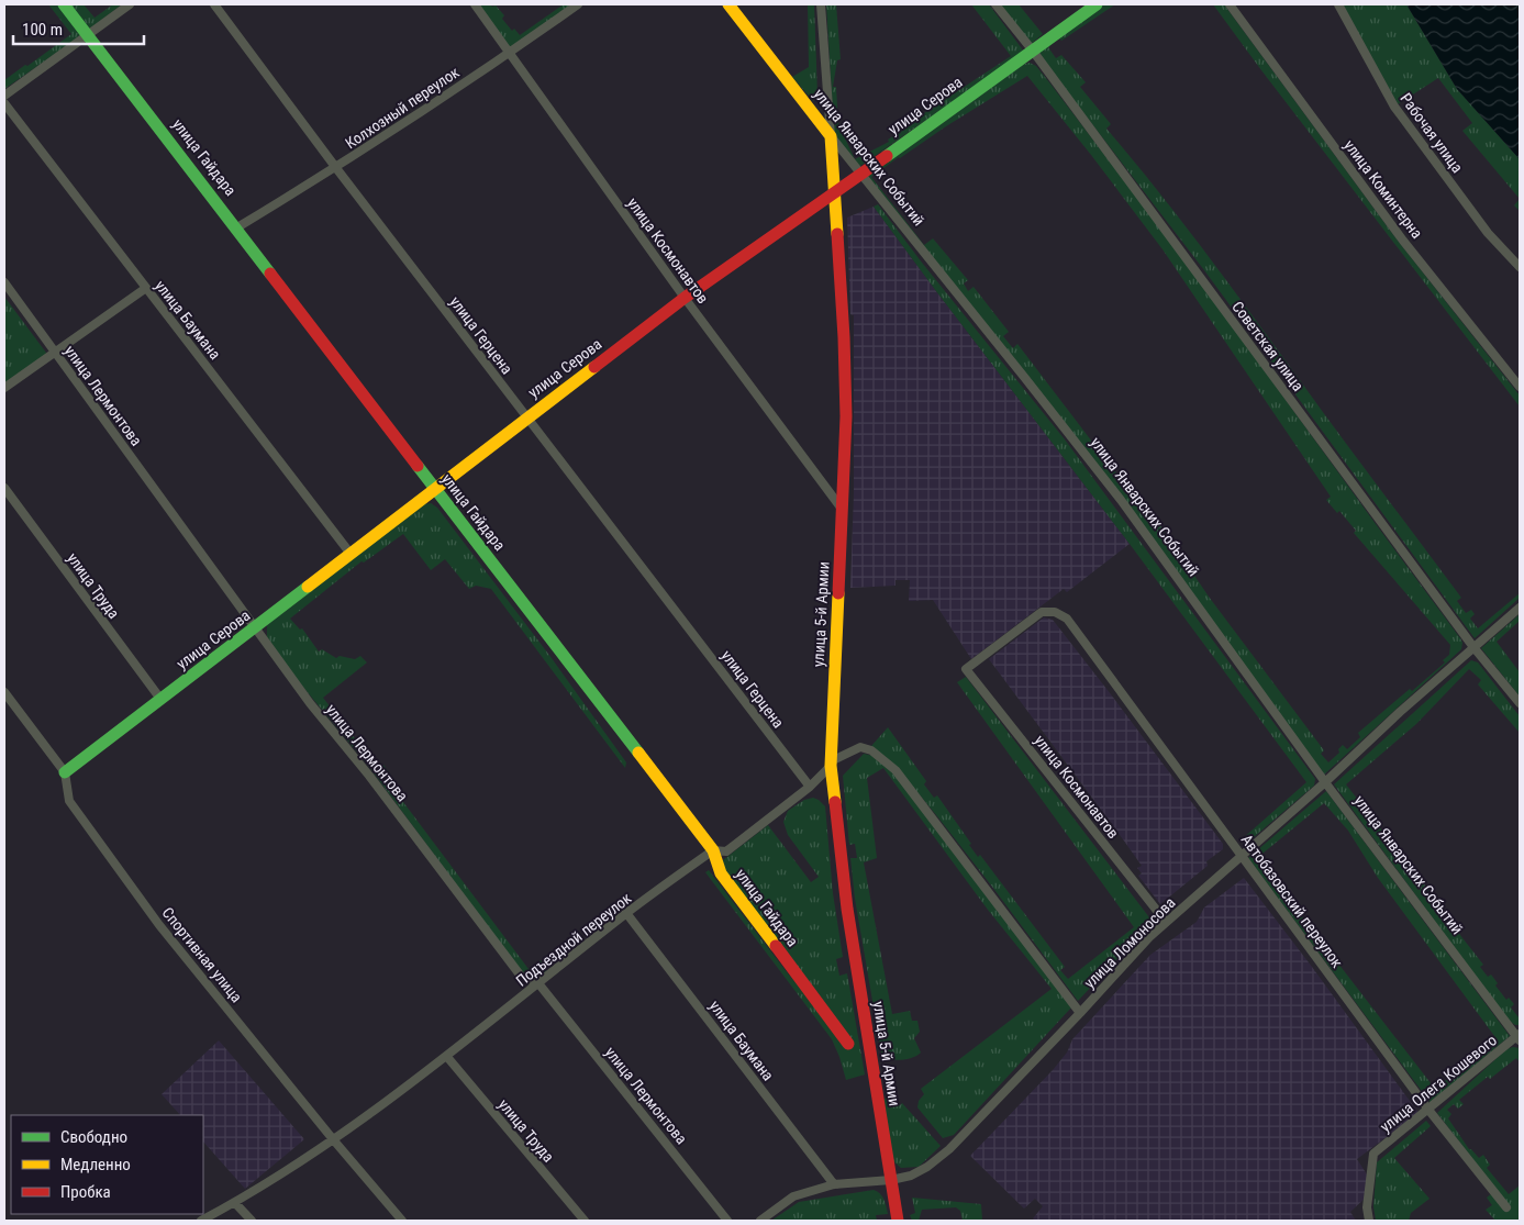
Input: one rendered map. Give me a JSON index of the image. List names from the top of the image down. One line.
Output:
{"streets":{"street":["улица Серова","Колхозный переулок","Рабочая улица","улица Гайдара","улица Январских Событий","улица Коминтерна","улица Космонавтов","улица Баумана","улица Герцена","Советская улица","улица Лермонтова","улица Труда","улица 5-й Армии","Автобазовский переулок","Подъездной переулок","улица Ломоносова","Спортивная улица","улица Олега Кошевого"]},"crossings":[["улица Серова","улица Гайдара"],["улица Серова","улица Январских Событий"],["улица Серова","улица Космонавтов"],["улица Серова","улица Баумана"],["улица Серова","улица Герцена"],["улица Серова","Советская улица"],["улица Серова","улица Лермонтова"],["улица Серова","улица Труда"],["улица Серова","улица 5-й Армии"],["улица Серова","Спортивная улица"],["Колхозный переулок","улица Гайдара"],["Колхозный переулок","улица Космонавтов"],["Колхозный переулок","улица Герцена"],["улица Гайдара","Подъездной переулок"],["улица Январских Событий","улица 5-й Армии"],["улица Январских Событий","улица Ломоносова"],["улица Январских Событий","улица Олега Кошевого"],["улица Космонавтов","улица 5-й Армии"],["улица Космонавтов","Автобазовский переулок"],["улица Космонавтов","улица Ломоносова"],["улица Баумана","Подъездной переулок"],["улица Баумана","улица Ломоносова"],["улица Герцена","Подъездной переулок"],["Советская улица","улица Ломоносова"],["улица Лермонтова","Подъездной переулок"],["улица Труда","Подъездной переулок"],["улица 5-й Армии","Подъездной переулок"],["улица 5-й Армии","улица Ломоносова"],["Автобазовский переулок","улица Ломоносова"],["Автобазовский переулок","улица Олега Кошевого"],["Подъездной переулок","Спортивная улица"]],"legend":["Свободно","Медленно","Пробка"],"scale_bar":"100 m"}
